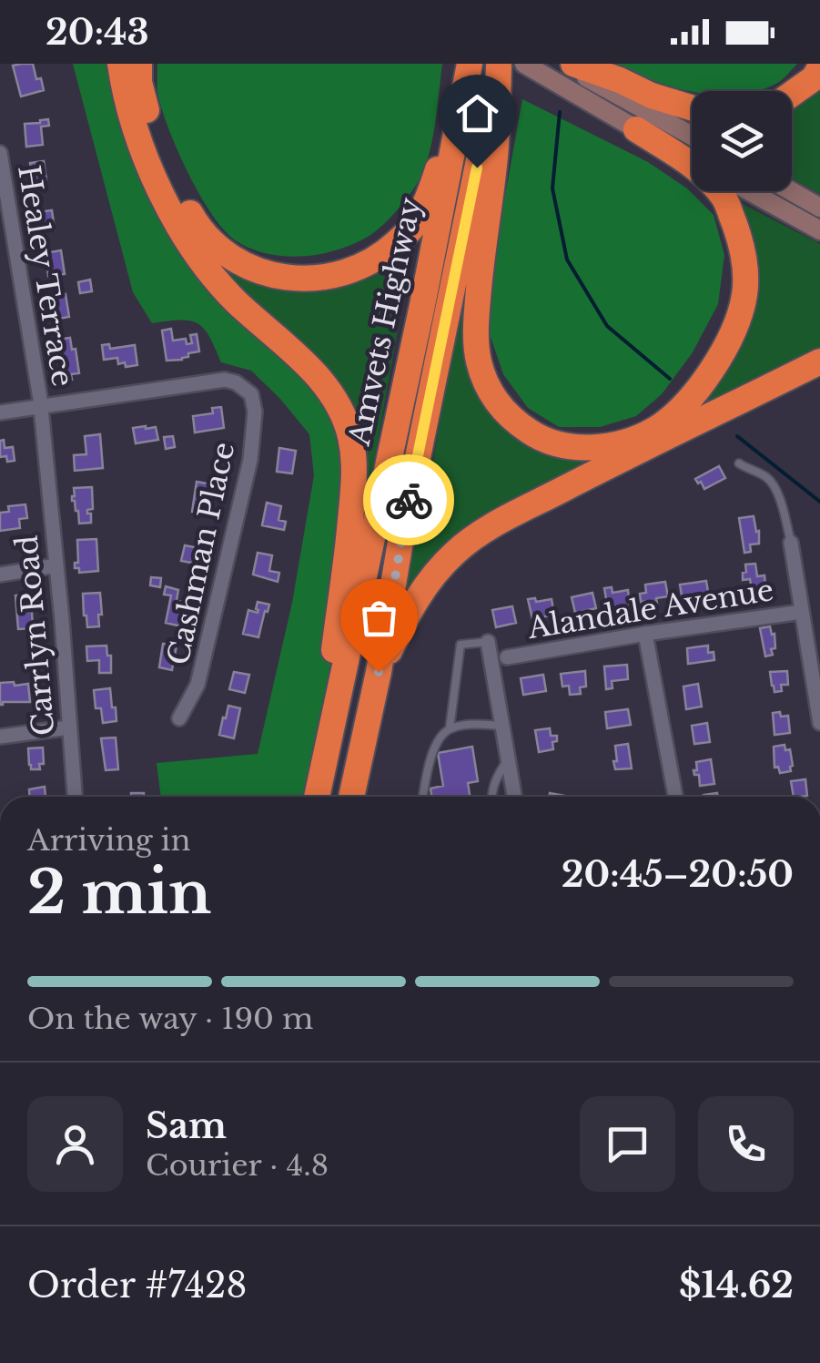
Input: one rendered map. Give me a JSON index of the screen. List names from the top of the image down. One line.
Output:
{"streets":{"highway":["Amvets Highway"],"street":["Healey Terrace","Cashman Place","Alandale Avenue","Carrlyn Road"]},"crossings":[["Healey Terrace","Cashman Place"],["Healey Terrace","Carrlyn Road"],["Cashman Place","Carrlyn Road"]],"page":{"status":"20:43","heading":["2 min","Arriving in","20:45–20:50"],"panel":["Sam","Courier · 4.8","Order #7428","$14.62"],"bar":"On the way · 190 m"}}
